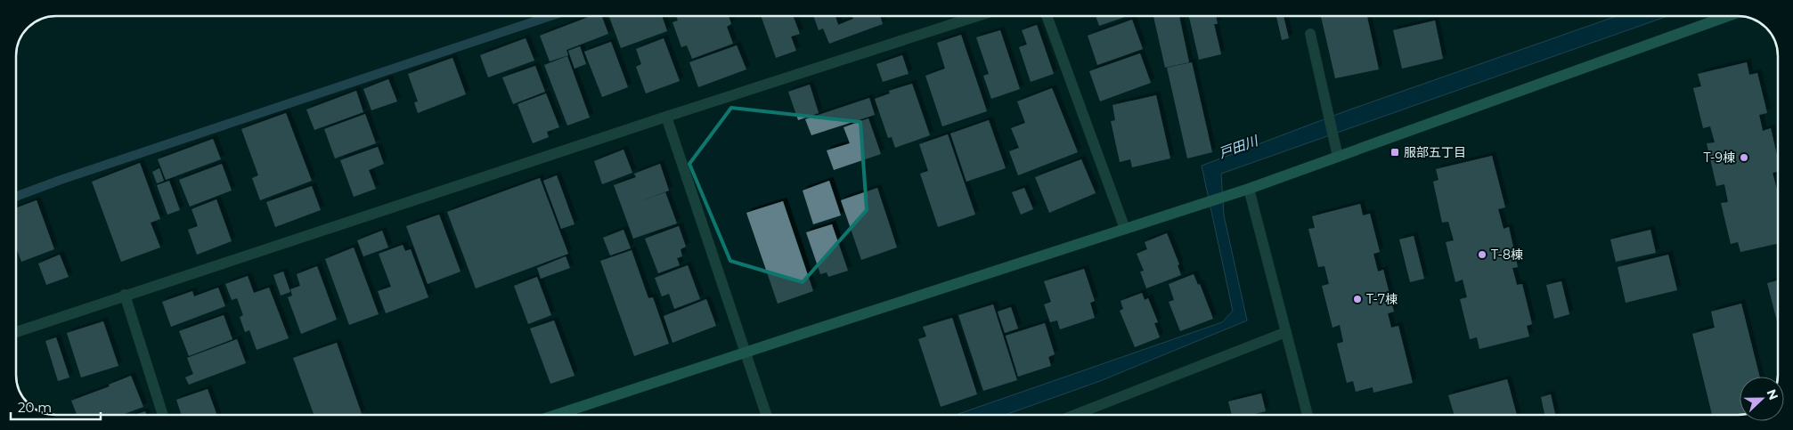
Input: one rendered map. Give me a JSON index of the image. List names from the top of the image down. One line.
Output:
{"water":["戸田川"],"places":{"transit":["服部五丁目"],"other":["T-9棟","T-8棟","T-7棟"]},"scale_bar":"20 m","north":"right"}
